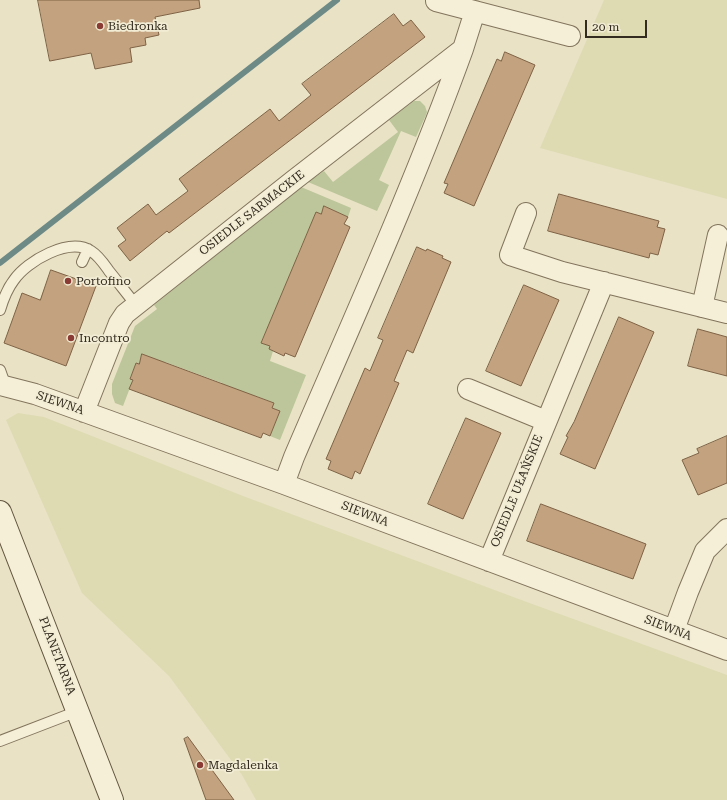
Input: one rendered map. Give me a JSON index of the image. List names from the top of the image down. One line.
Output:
{"streets":{"street":["OSIEDLE SARMACKIE","SIEWNA","OSIEDLE UŁAŃSKIE","PLANETARNA"]},"crossings":[["OSIEDLE SARMACKIE","SIEWNA"],["SIEWNA","OSIEDLE UŁAŃSKIE"]],"places":["Biedronka","Portofino","Incontro","Magdalenka"],"scale_bar":"20 m"}
